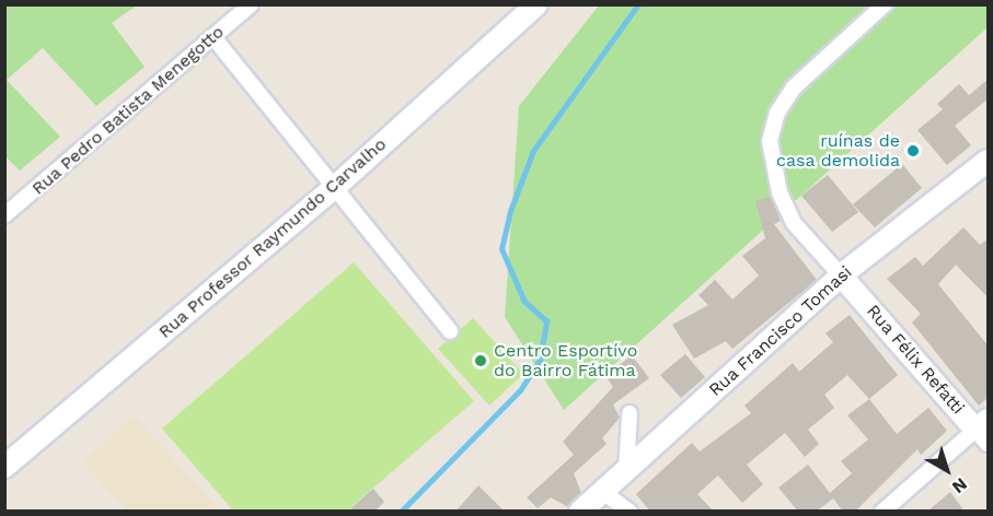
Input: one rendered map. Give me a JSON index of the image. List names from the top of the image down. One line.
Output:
{"streets":{"main road":["Rua Professor Raymundo Carvalho","Rua Francisco Tomasi","Rua Félix Refatti"],"street":["Rua Pedro Batista Menegotto"]},"crossings":[["Rua Francisco Tomasi","Rua Félix Refatti"]],"places":["ruínas de casa demolida","Centro Esportívo do Bairro Fátima"],"north":"bottom right"}
